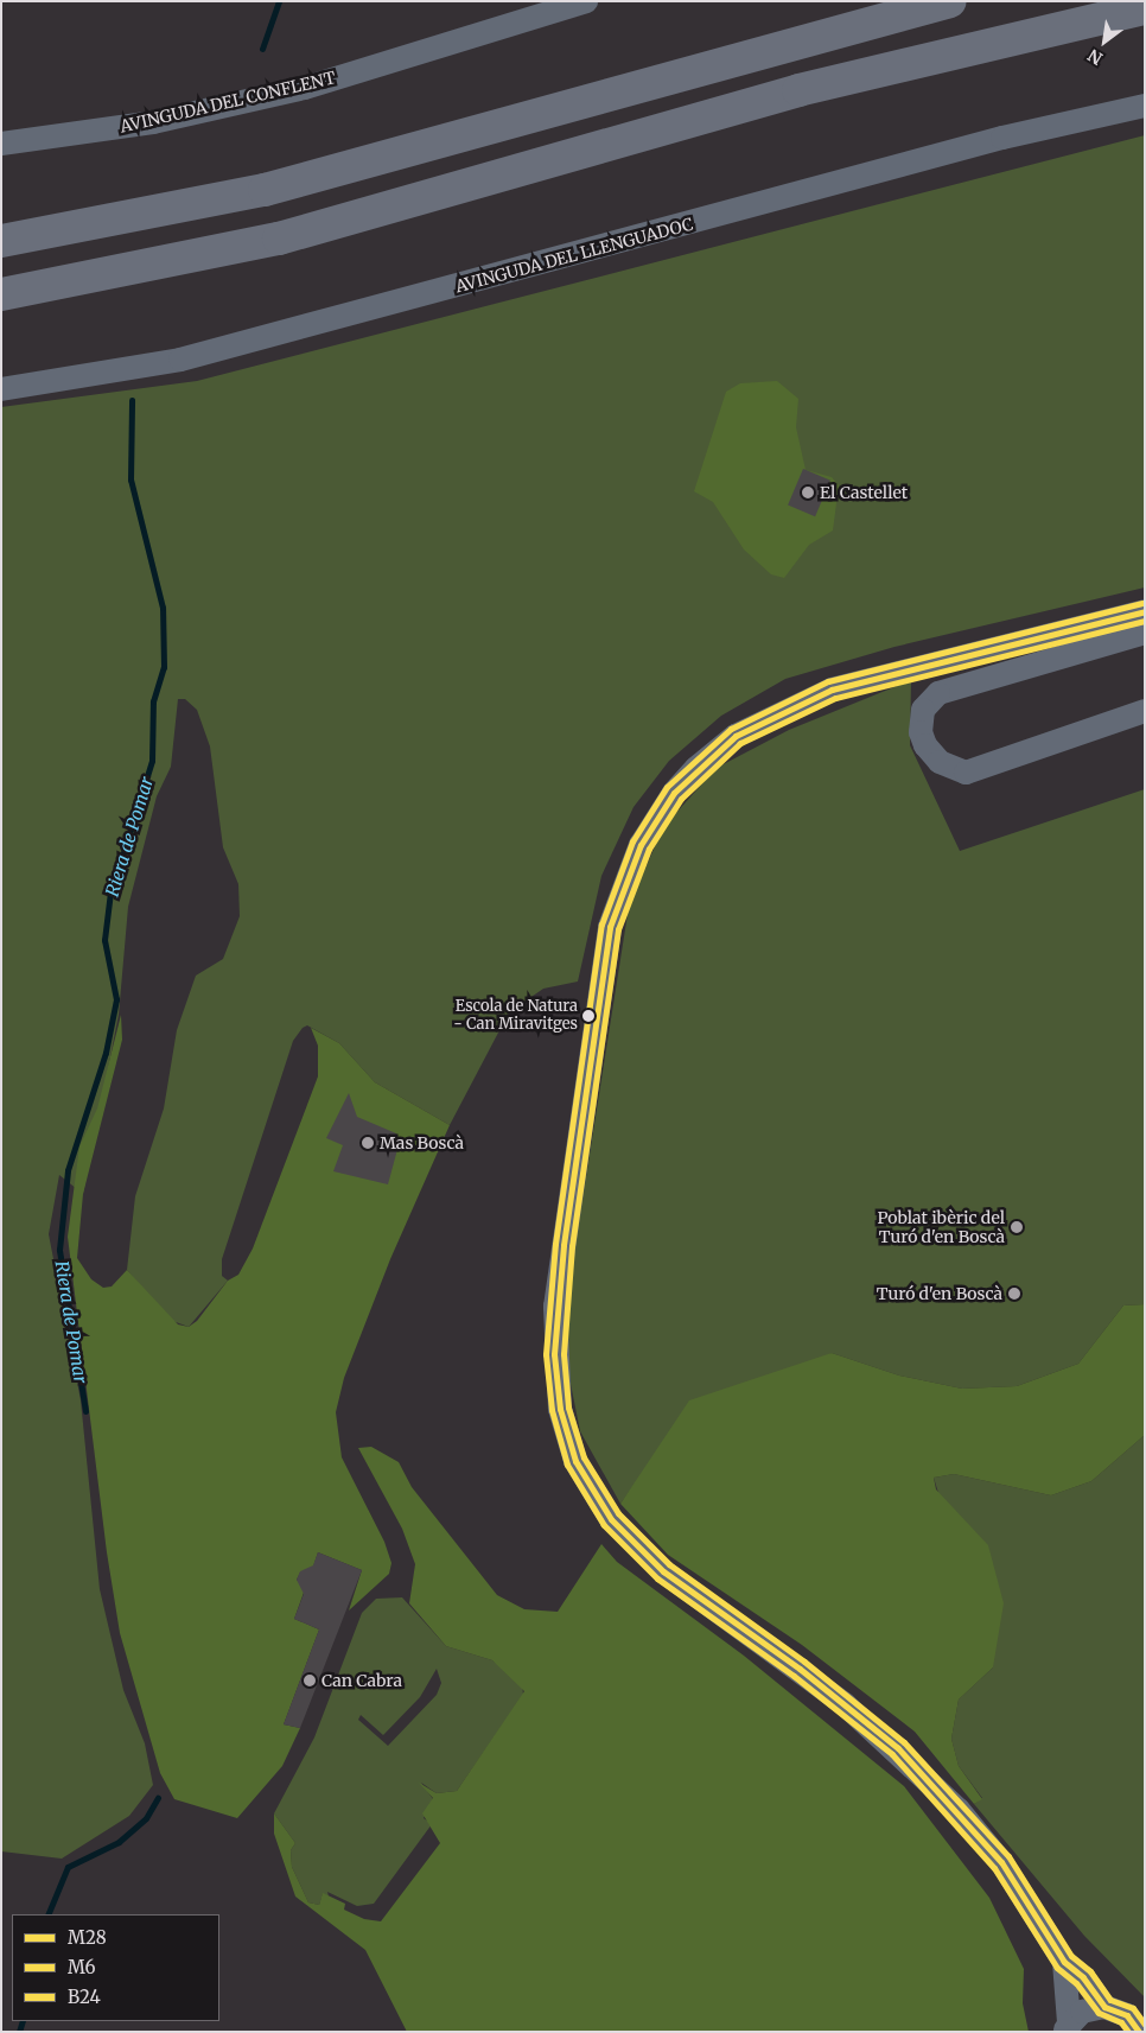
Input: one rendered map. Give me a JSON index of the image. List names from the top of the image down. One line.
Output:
{"streets":{"street":["AVINGUDA DEL CONFLENT","AVINGUDA DEL LLENGUADOC"]},"water":["Riera de Pomar"],"places":["El Castellet","Escola de Natura - Can Miravitges","Mas Boscà","Poblat ibèric del Turó d'en Boscà","Turó d'en Boscà","Can Cabra"],"lines":["transit line B24","transit line M28","transit line M6"],"legend":["M28","M6","B24"],"north":"bottom left"}
